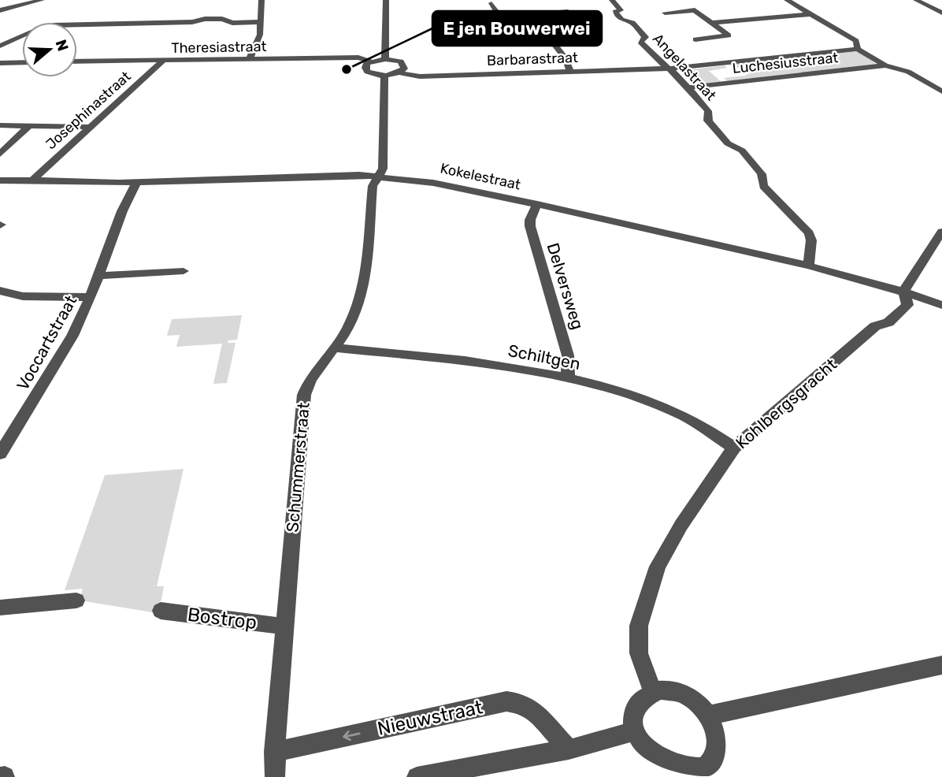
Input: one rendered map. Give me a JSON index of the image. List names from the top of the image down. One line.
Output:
{"streets":{"street":["Theresiastraat","Barbarastraat","Luchesiusstraat","Angelastraat","Josephinastraat","Kokelestraat","Delversweg","Voccartstraat","Schiltgen","Kohlbergsgracht","Schummerstraat","Bostrop","Nieuwstraat"]},"crossings":[["Theresiastraat","Josephinastraat"],["Barbarastraat","Luchesiusstraat"],["Barbarastraat","Angelastraat"],["Luchesiusstraat","Angelastraat"],["Angelastraat","Kokelestraat"],["Josephinastraat","Kokelestraat"],["Kokelestraat","Delversweg"],["Kokelestraat","Voccartstraat"],["Kokelestraat","Kohlbergsgracht"],["Kokelestraat","Schummerstraat"],["Delversweg","Schiltgen"],["Schiltgen","Kohlbergsgracht"],["Schiltgen","Schummerstraat"],["Schummerstraat","Bostrop"],["Schummerstraat","Nieuwstraat"]],"places":["E jen Bouwerwei"],"north":"right"}
